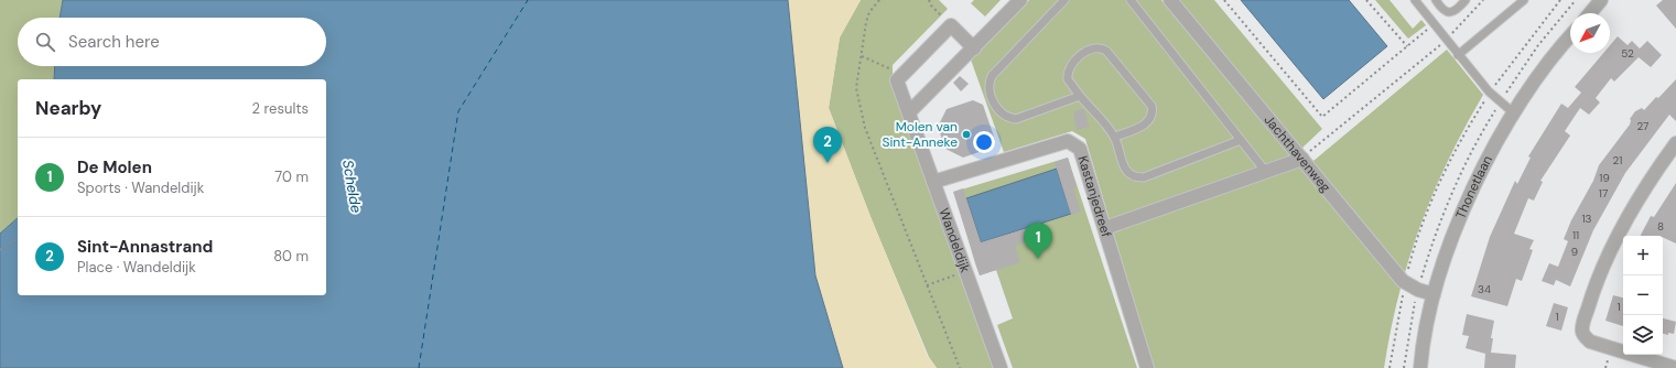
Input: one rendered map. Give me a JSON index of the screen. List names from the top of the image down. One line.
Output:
{"streets":{"street":["Jachthavenweg","Thonetlaan","Kastanjedreef","Wandeldijk"]},"crossings":[["Jachthavenweg","Thonetlaan"],["Kastanjedreef","Wandeldijk"]],"water":["Schelde"],"places":["Molen van Sint-Anneke"],"house_numbers":["52","27","21","19","17","13","8","11","9","34","1","1"],"north":"bottom left","page":{"search":"Search here","heading":["Nearby","2 results"],"pins":["2","1"],"list":[{"mark":"1","name":"De Molen","note":"Sports · Wandeldijk","value":"70 m"},{"mark":"2","name":"Sint-Annastrand","note":"Place · Wandeldijk","value":"80 m"}],"map_buttons":["+","−"]}}
